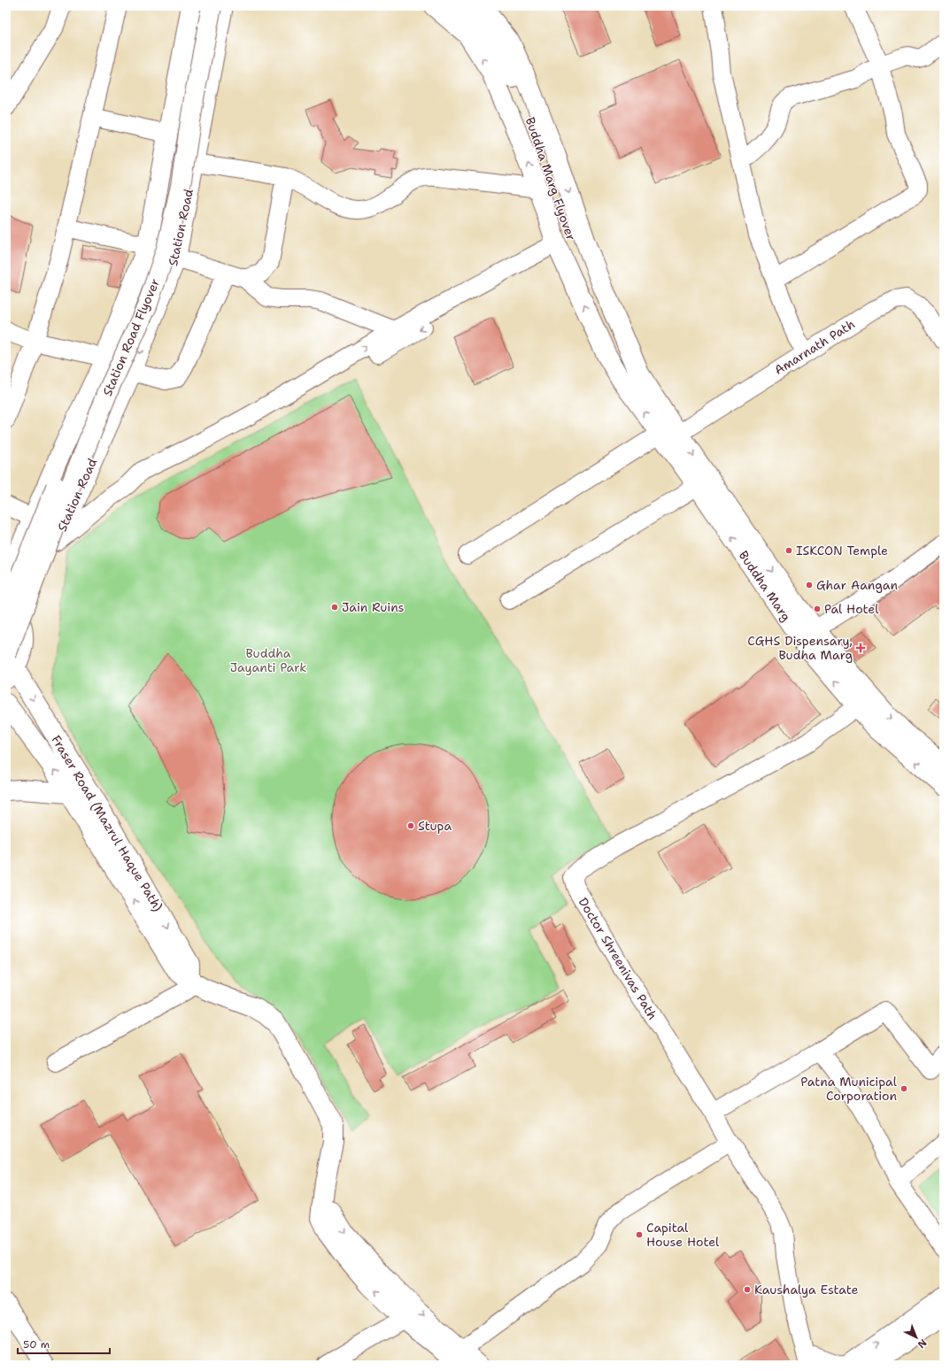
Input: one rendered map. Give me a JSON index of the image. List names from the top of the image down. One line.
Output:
{"streets":{"main road":["Buddha Marg Flyover","Station Road","Station Road Flyover","Buddha Marg","Fraser Road (Mazrul Haque Path)"],"street":["Amarnath Path","Doctor Shreenivas Path"]},"crossings":[["Buddha Marg Flyover","Buddha Marg"],["Station Road","Station Road Flyover"],["Station Road Flyover","Fraser Road (Mazrul Haque Path)"],["Amarnath Path","Buddha Marg"],["Buddha Marg","Doctor Shreenivas Path"]],"parks":["Buddha Jayanti Park"],"places":{"other":["ISKCON Temple","Ghar Aangan","Jain Ruins","Pal Hotel","Stupa","Patna Municipal Corporation","Capital House Hotel","Kaushalya Estate"],"health":["CGHS Dispensary, Budha Marg"]},"scale_bar":"50 m","north":"bottom right"}
